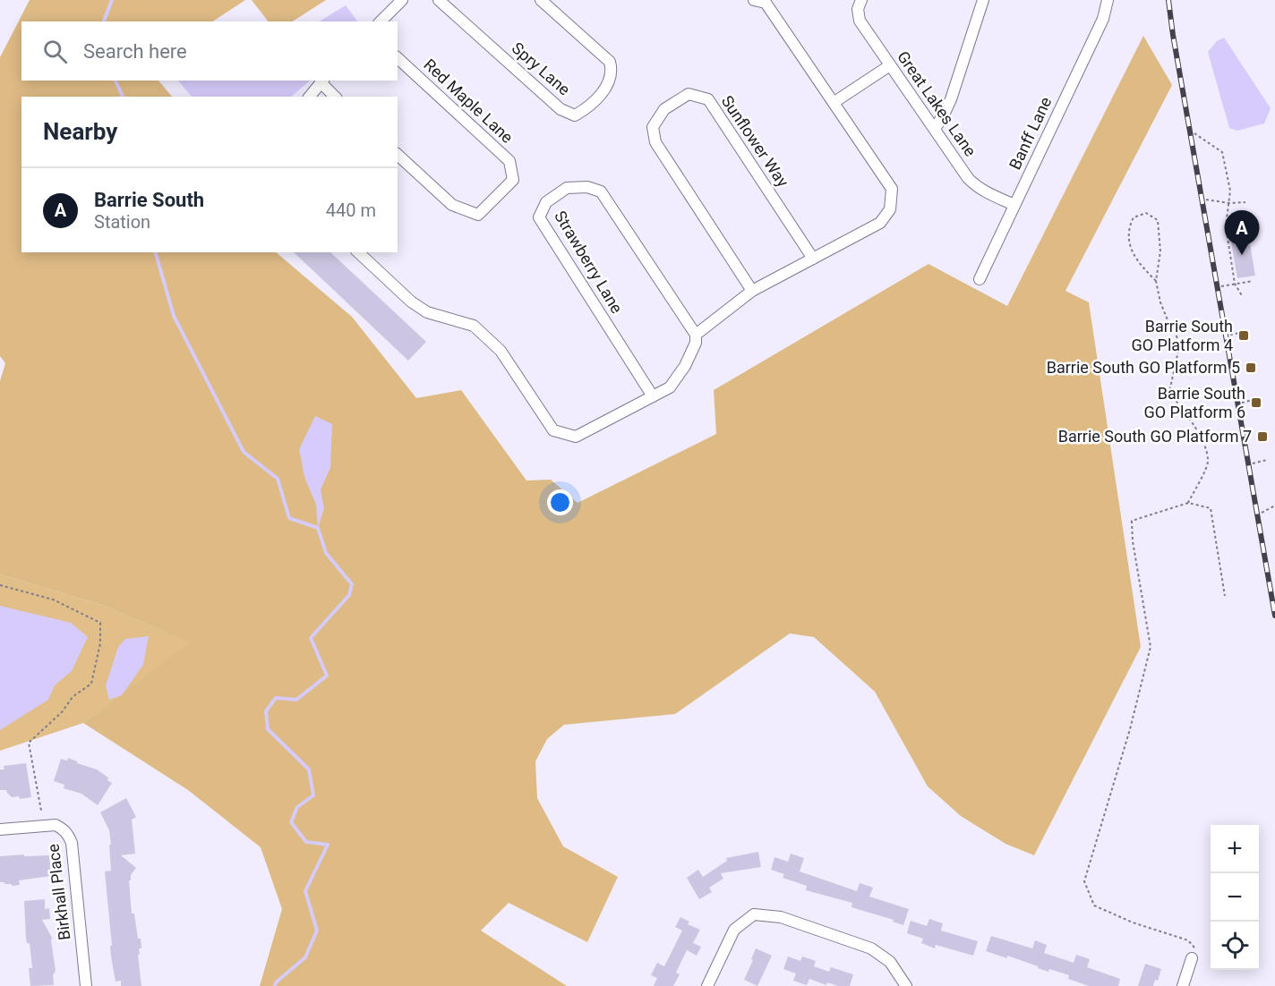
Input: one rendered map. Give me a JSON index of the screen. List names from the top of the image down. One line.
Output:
{"streets":{"street":["Spry Lane","Red Maple Lane","Great Lakes Lane","Banff Lane","Sunflower Way","Strawberry Lane","Birkhall Place"]},"crossings":[["Great Lakes Lane","Banff Lane"]],"places":{"transit":["Barrie South GO Platform 4","Barrie South GO Platform 5","Barrie South GO Platform 6","Barrie South GO Platform 7"]},"page":{"search":"Search here","heading":"Nearby","list":[{"mark":"A","name":"Barrie South","note":"Station","value":"440 m"}],"pins":"A","map_buttons":["+","−"]}}
